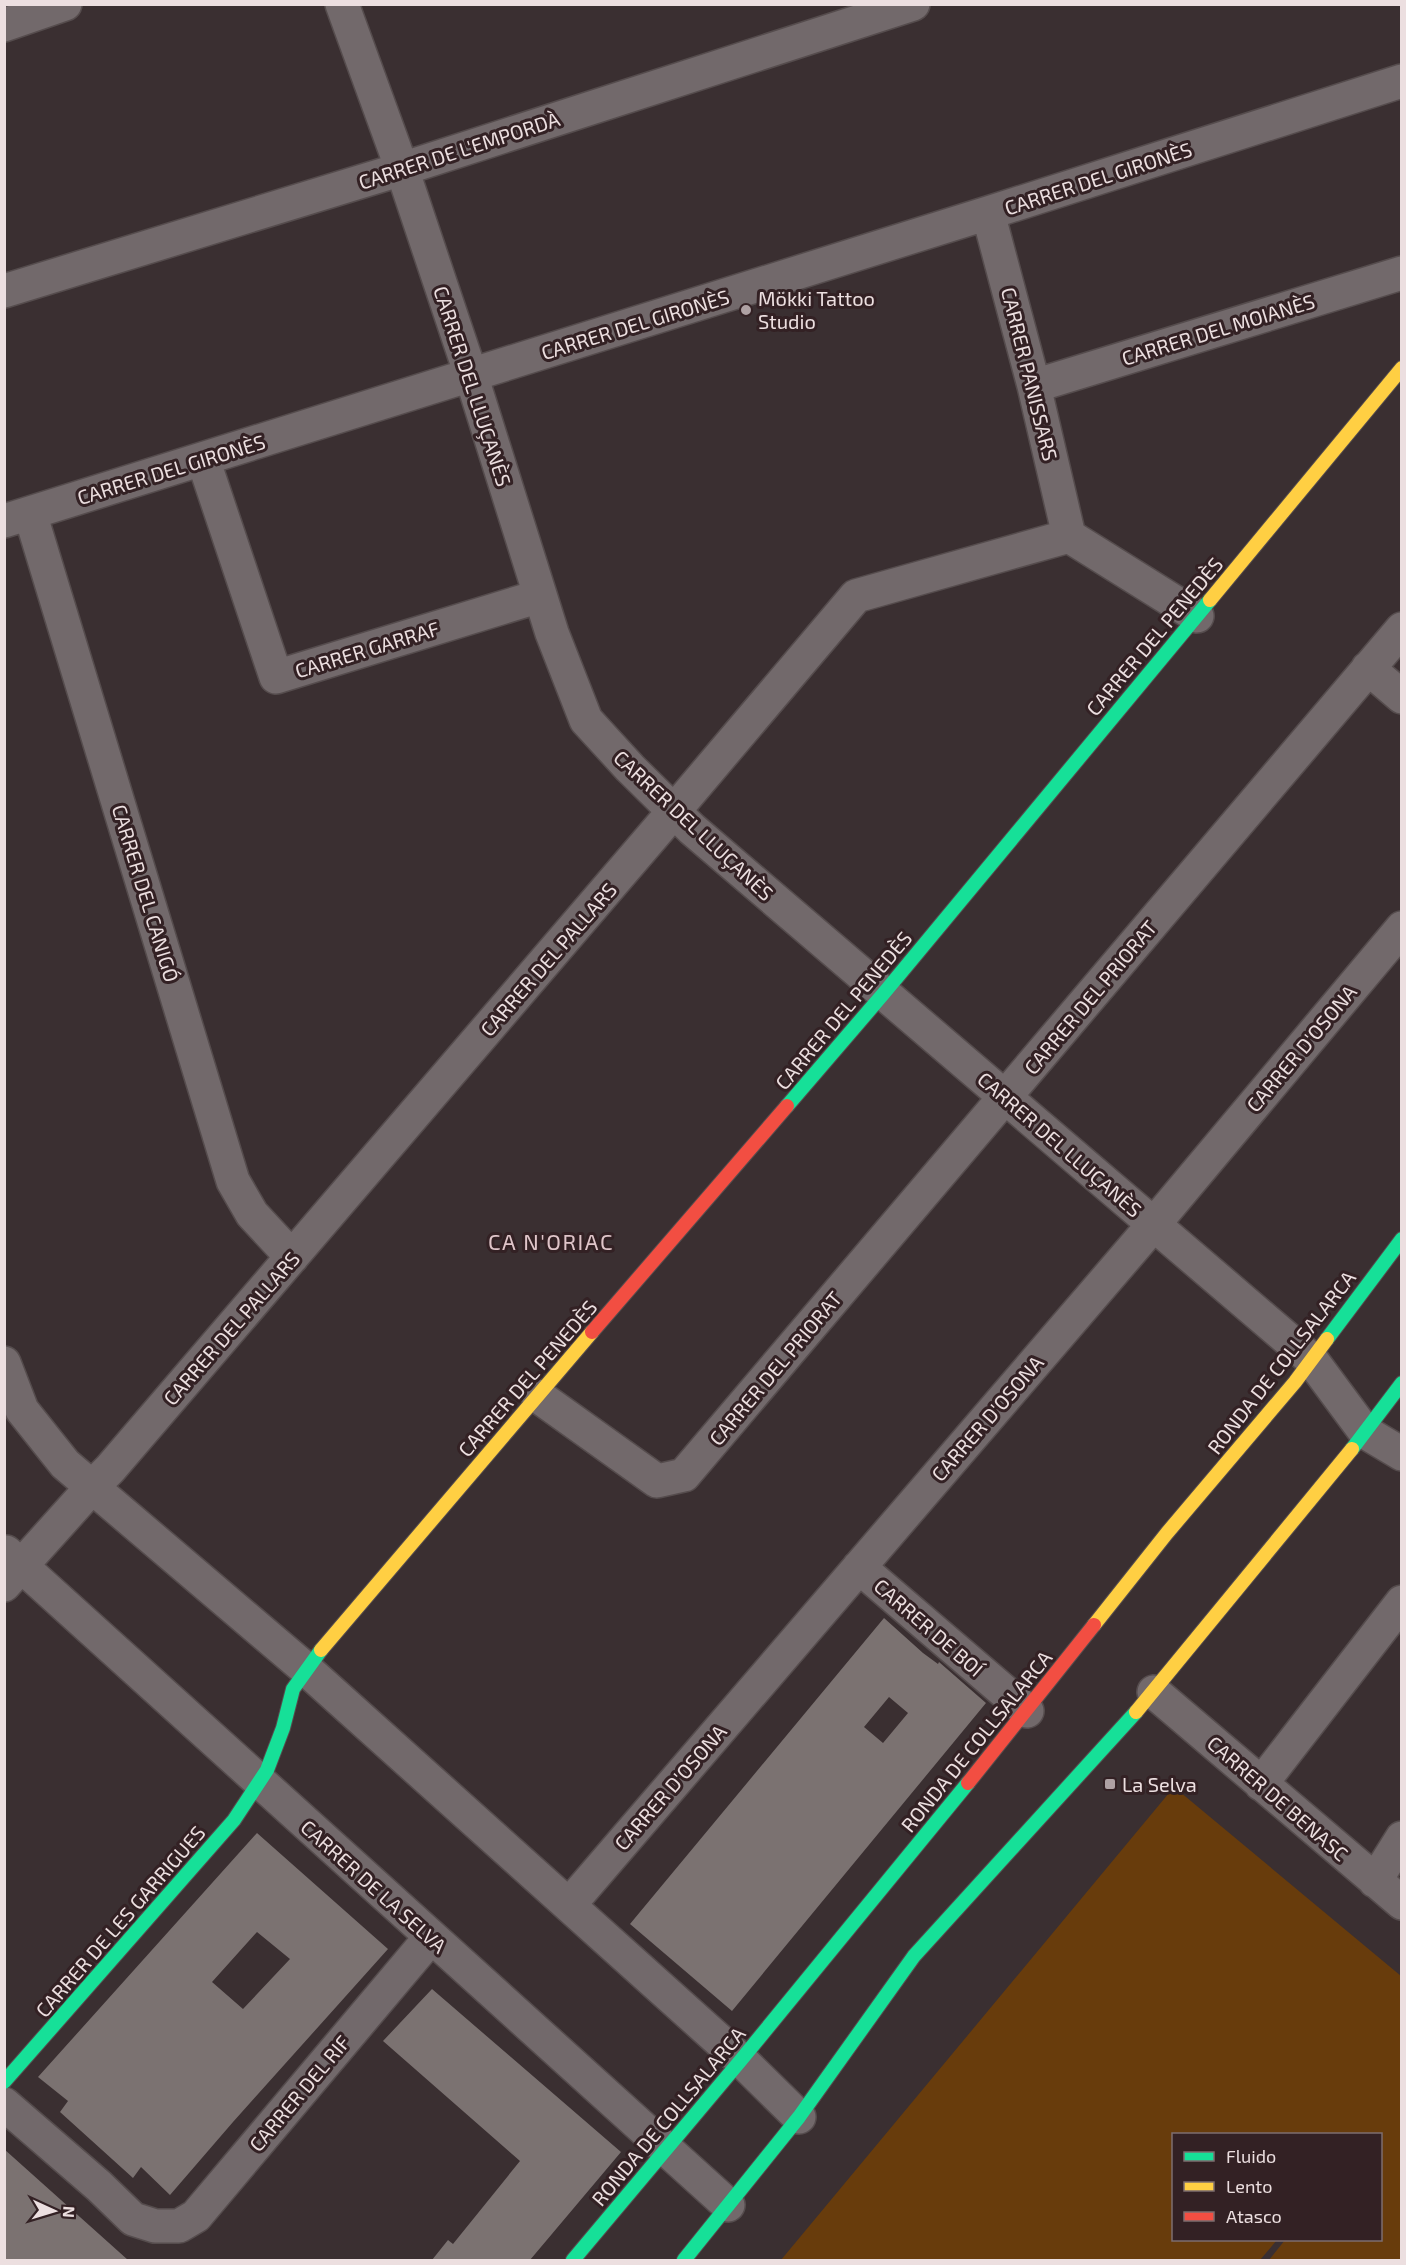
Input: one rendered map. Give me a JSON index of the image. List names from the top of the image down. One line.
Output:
{"streets":{"street":["CARRER DE L'EMPORDÀ","CARRER DEL GIRONÈS","CARRER DEL MOIANÈS","CARRER PANISSARS","CARRER DEL LLUÇANÈS","CARRER DEL PENEDÈS","CARRER GARRAF","CARRER DEL CANIGÓ","CARRER DEL PALLARS","CARRER DEL PRIORAT","CARRER D'OSONA","RONDA DE COLLSALARCA","CARRER DE BOÍ","CARRER DE BENASC","CARRER DE LA SELVA","CARRER DE LES GARRIGUES","CARRER DEL RIF"]},"crossings":[["CARRER DE L'EMPORDÀ","CARRER DEL LLUÇANÈS"],["CARRER DEL GIRONÈS","CARRER PANISSARS"],["CARRER DEL GIRONÈS","CARRER DEL LLUÇANÈS"],["CARRER DEL GIRONÈS","CARRER GARRAF"],["CARRER DEL GIRONÈS","CARRER DEL CANIGÓ"],["CARRER DEL MOIANÈS","CARRER PANISSARS"],["CARRER PANISSARS","CARRER DEL PALLARS"],["CARRER DEL LLUÇANÈS","CARRER DEL PENEDÈS"],["CARRER DEL LLUÇANÈS","CARRER GARRAF"],["CARRER DEL LLUÇANÈS","CARRER DEL PALLARS"],["CARRER DEL LLUÇANÈS","CARRER DEL PRIORAT"],["CARRER DEL LLUÇANÈS","CARRER D'OSONA"],["CARRER DEL LLUÇANÈS","RONDA DE COLLSALARCA"],["CARRER DEL PENEDÈS","CARRER DEL PRIORAT"],["CARRER DEL PENEDÈS","CARRER DE LA SELVA"],["CARRER DEL PENEDÈS","CARRER DE LES GARRIGUES"],["CARRER DEL CANIGÓ","CARRER DEL PALLARS"],["CARRER DEL PALLARS","CARRER DE LA SELVA"],["CARRER D'OSONA","CARRER DE BOÍ"],["RONDA DE COLLSALARCA","CARRER DE BOÍ"],["RONDA DE COLLSALARCA","CARRER DE LA SELVA"],["CARRER DE LA SELVA","CARRER DE LES GARRIGUES"],["CARRER DE LA SELVA","CARRER DEL RIF"]],"districts":["CA N'ORIAC"],"places":{"other":["Mökki Tattoo Studio"],"transit":["La Selva"]},"legend":["Fluido","Lento","Atasco"],"north":"right"}
